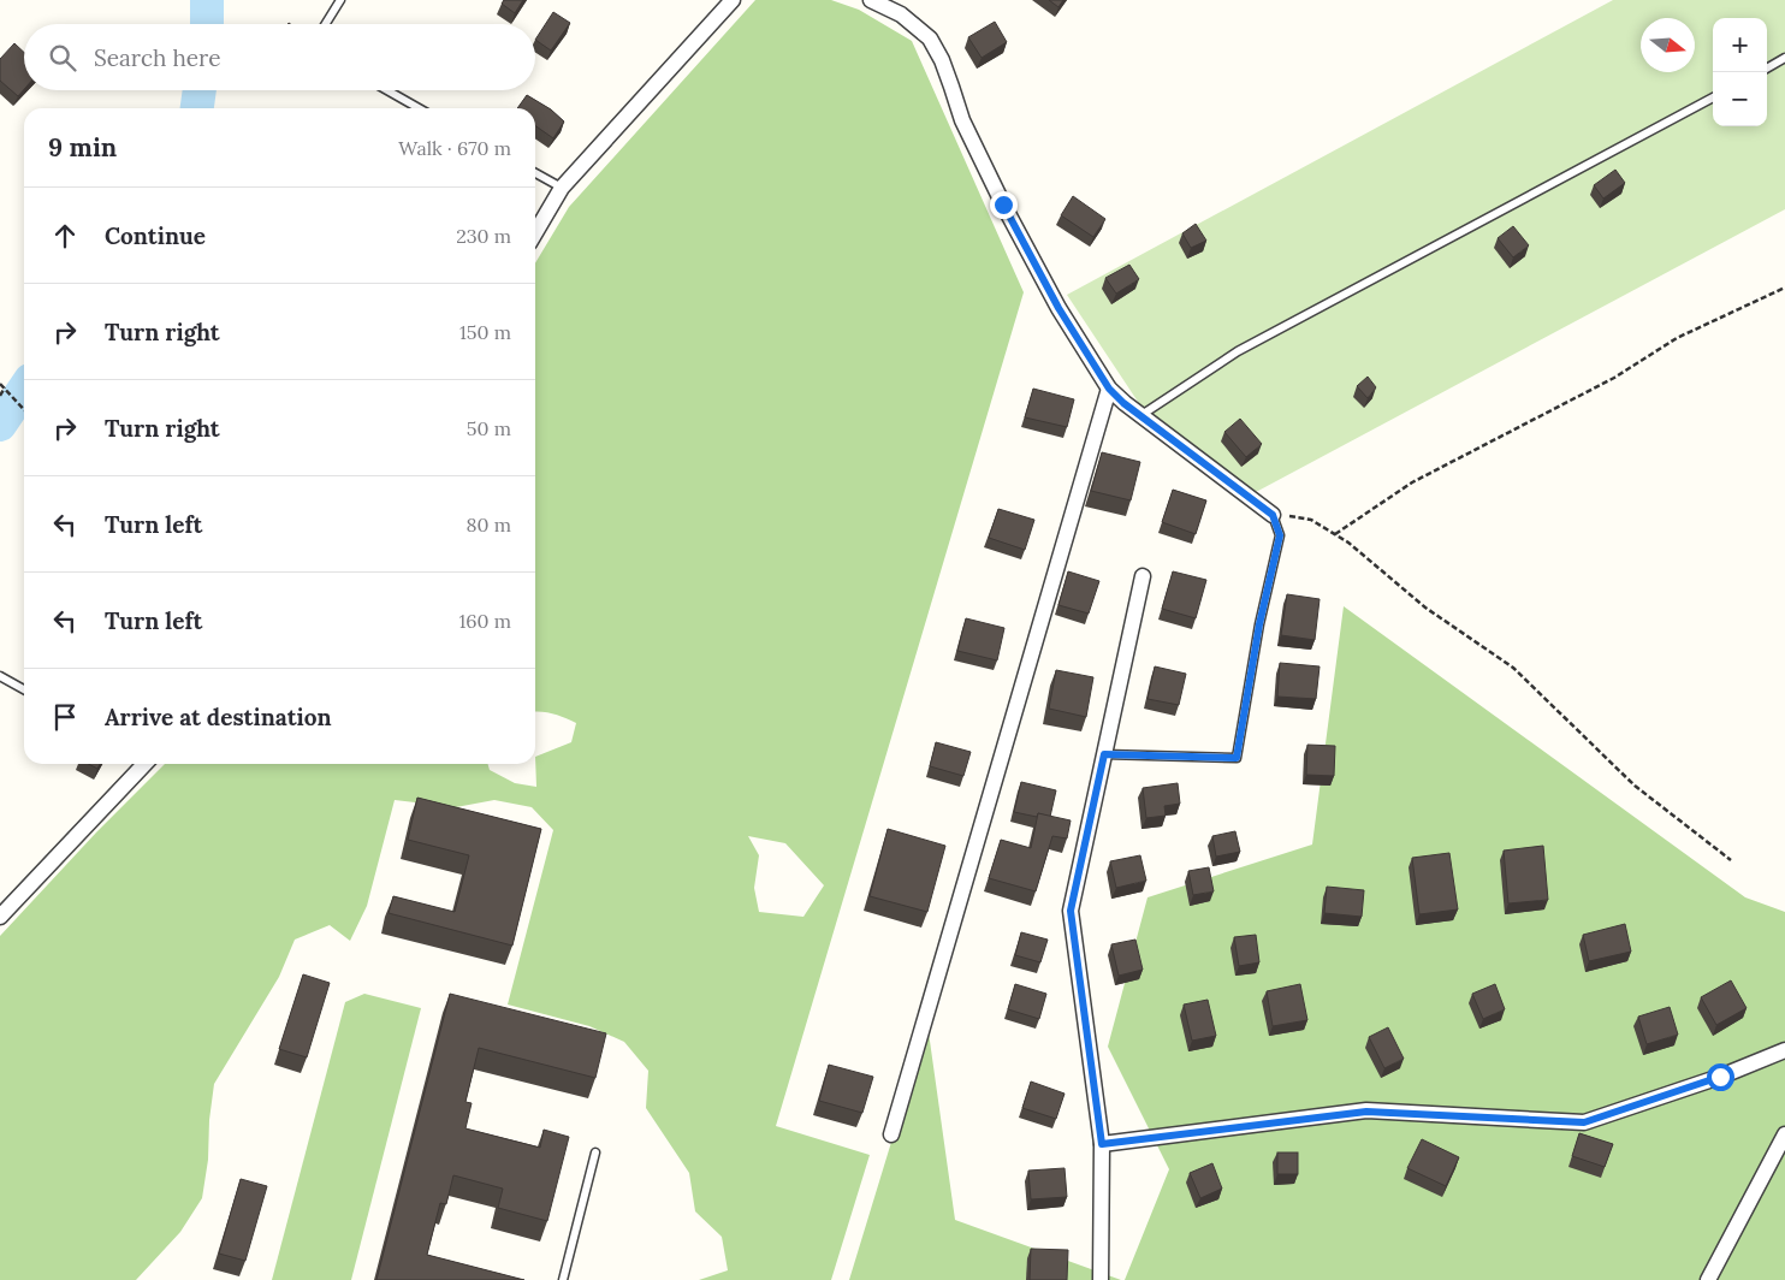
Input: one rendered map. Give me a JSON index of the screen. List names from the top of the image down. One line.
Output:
{"north":"right","page":{"map_buttons":["+","−"],"search":"Search here","heading":["9 min","Walk · 670 m"],"list":[["Continue","230 m"],["Turn right","150 m"],["Turn right","50 m"],["Turn left","80 m"],["Turn left","160 m"],"Arrive at destination"]}}
